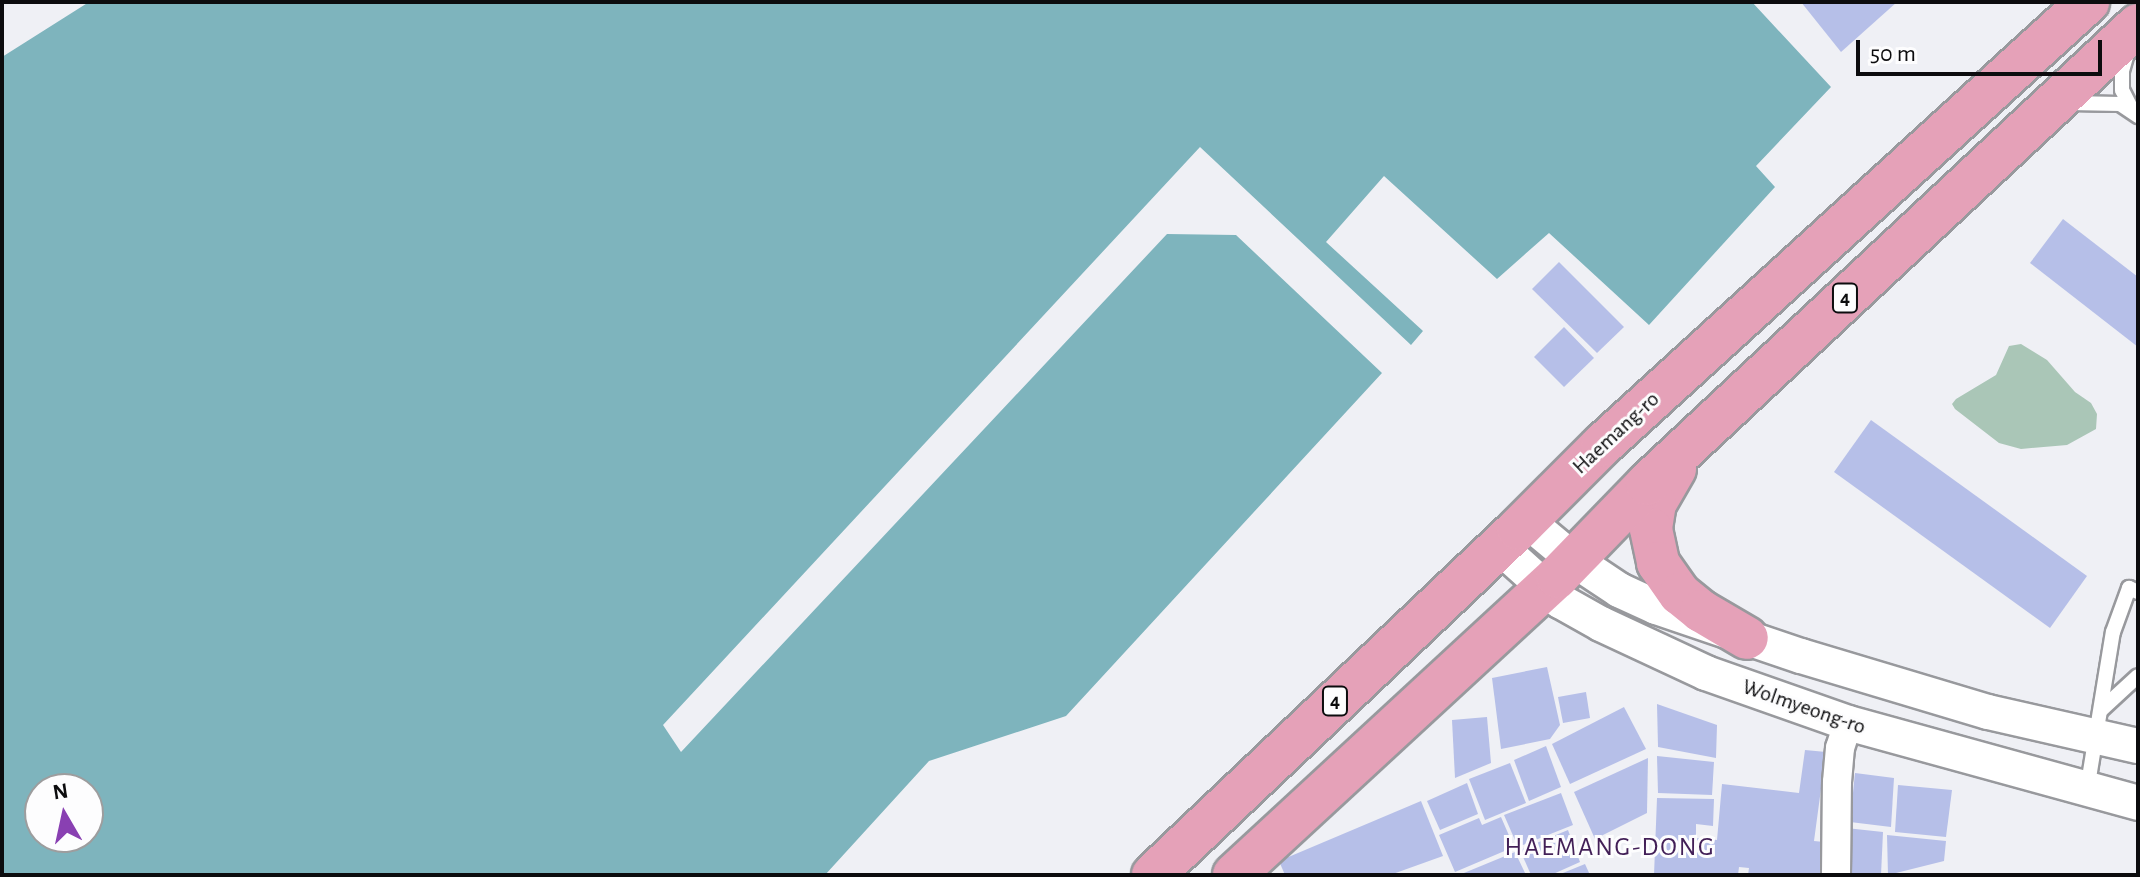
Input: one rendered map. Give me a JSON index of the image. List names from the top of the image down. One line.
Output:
{"streets":{"main road":["4","Haemang-ro"],"street":["Wolmyeong-ro"]},"crossings":[["4","Wolmyeong-ro"],["Haemang-ro","Wolmyeong-ro"]],"districts":["HAEMANG-DONG"],"scale_bar":"50 m","north":"top"}
